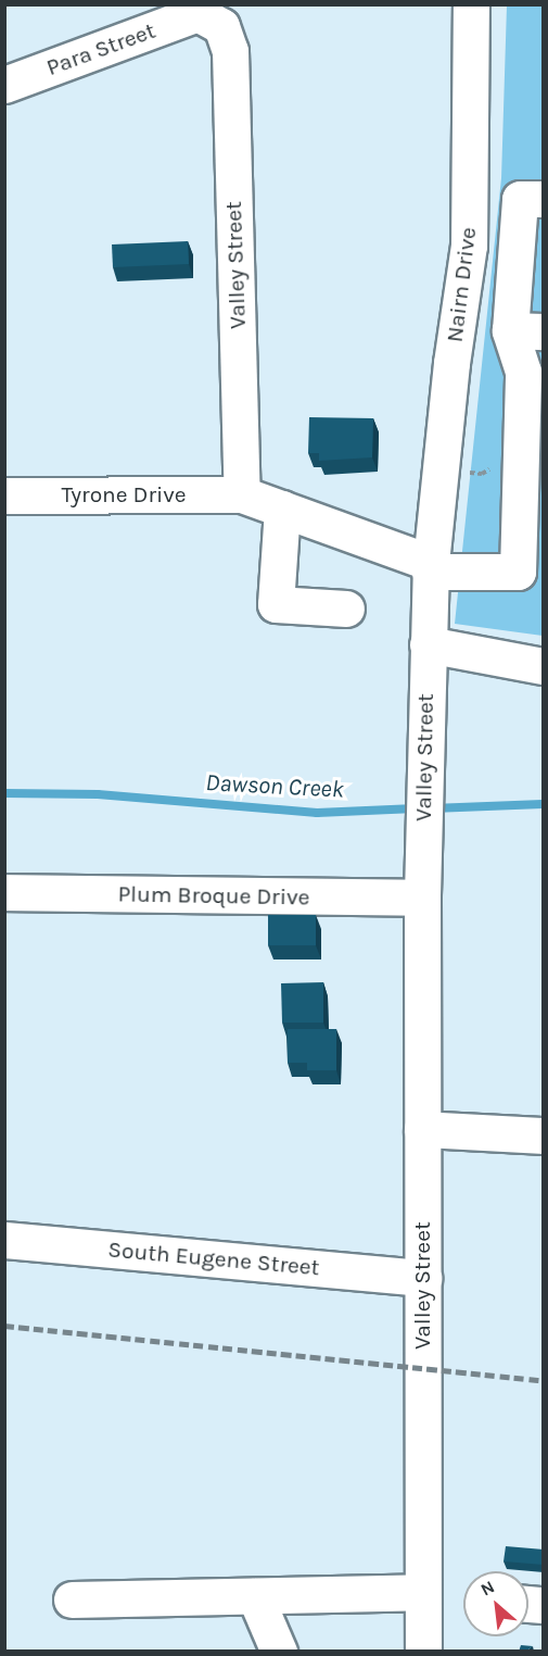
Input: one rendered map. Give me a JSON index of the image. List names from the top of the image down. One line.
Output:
{"streets":{"street":["Para Street","Valley Street","Nairn Drive","Tyrone Drive","Plum Broque Drive","South Eugene Street"]},"crossings":[["Para Street","Valley Street"],["Valley Street","Nairn Drive"],["Valley Street","Tyrone Drive"],["Valley Street","Plum Broque Drive"],["Valley Street","South Eugene Street"]],"water":["Dawson Creek"],"north":"top left"}
